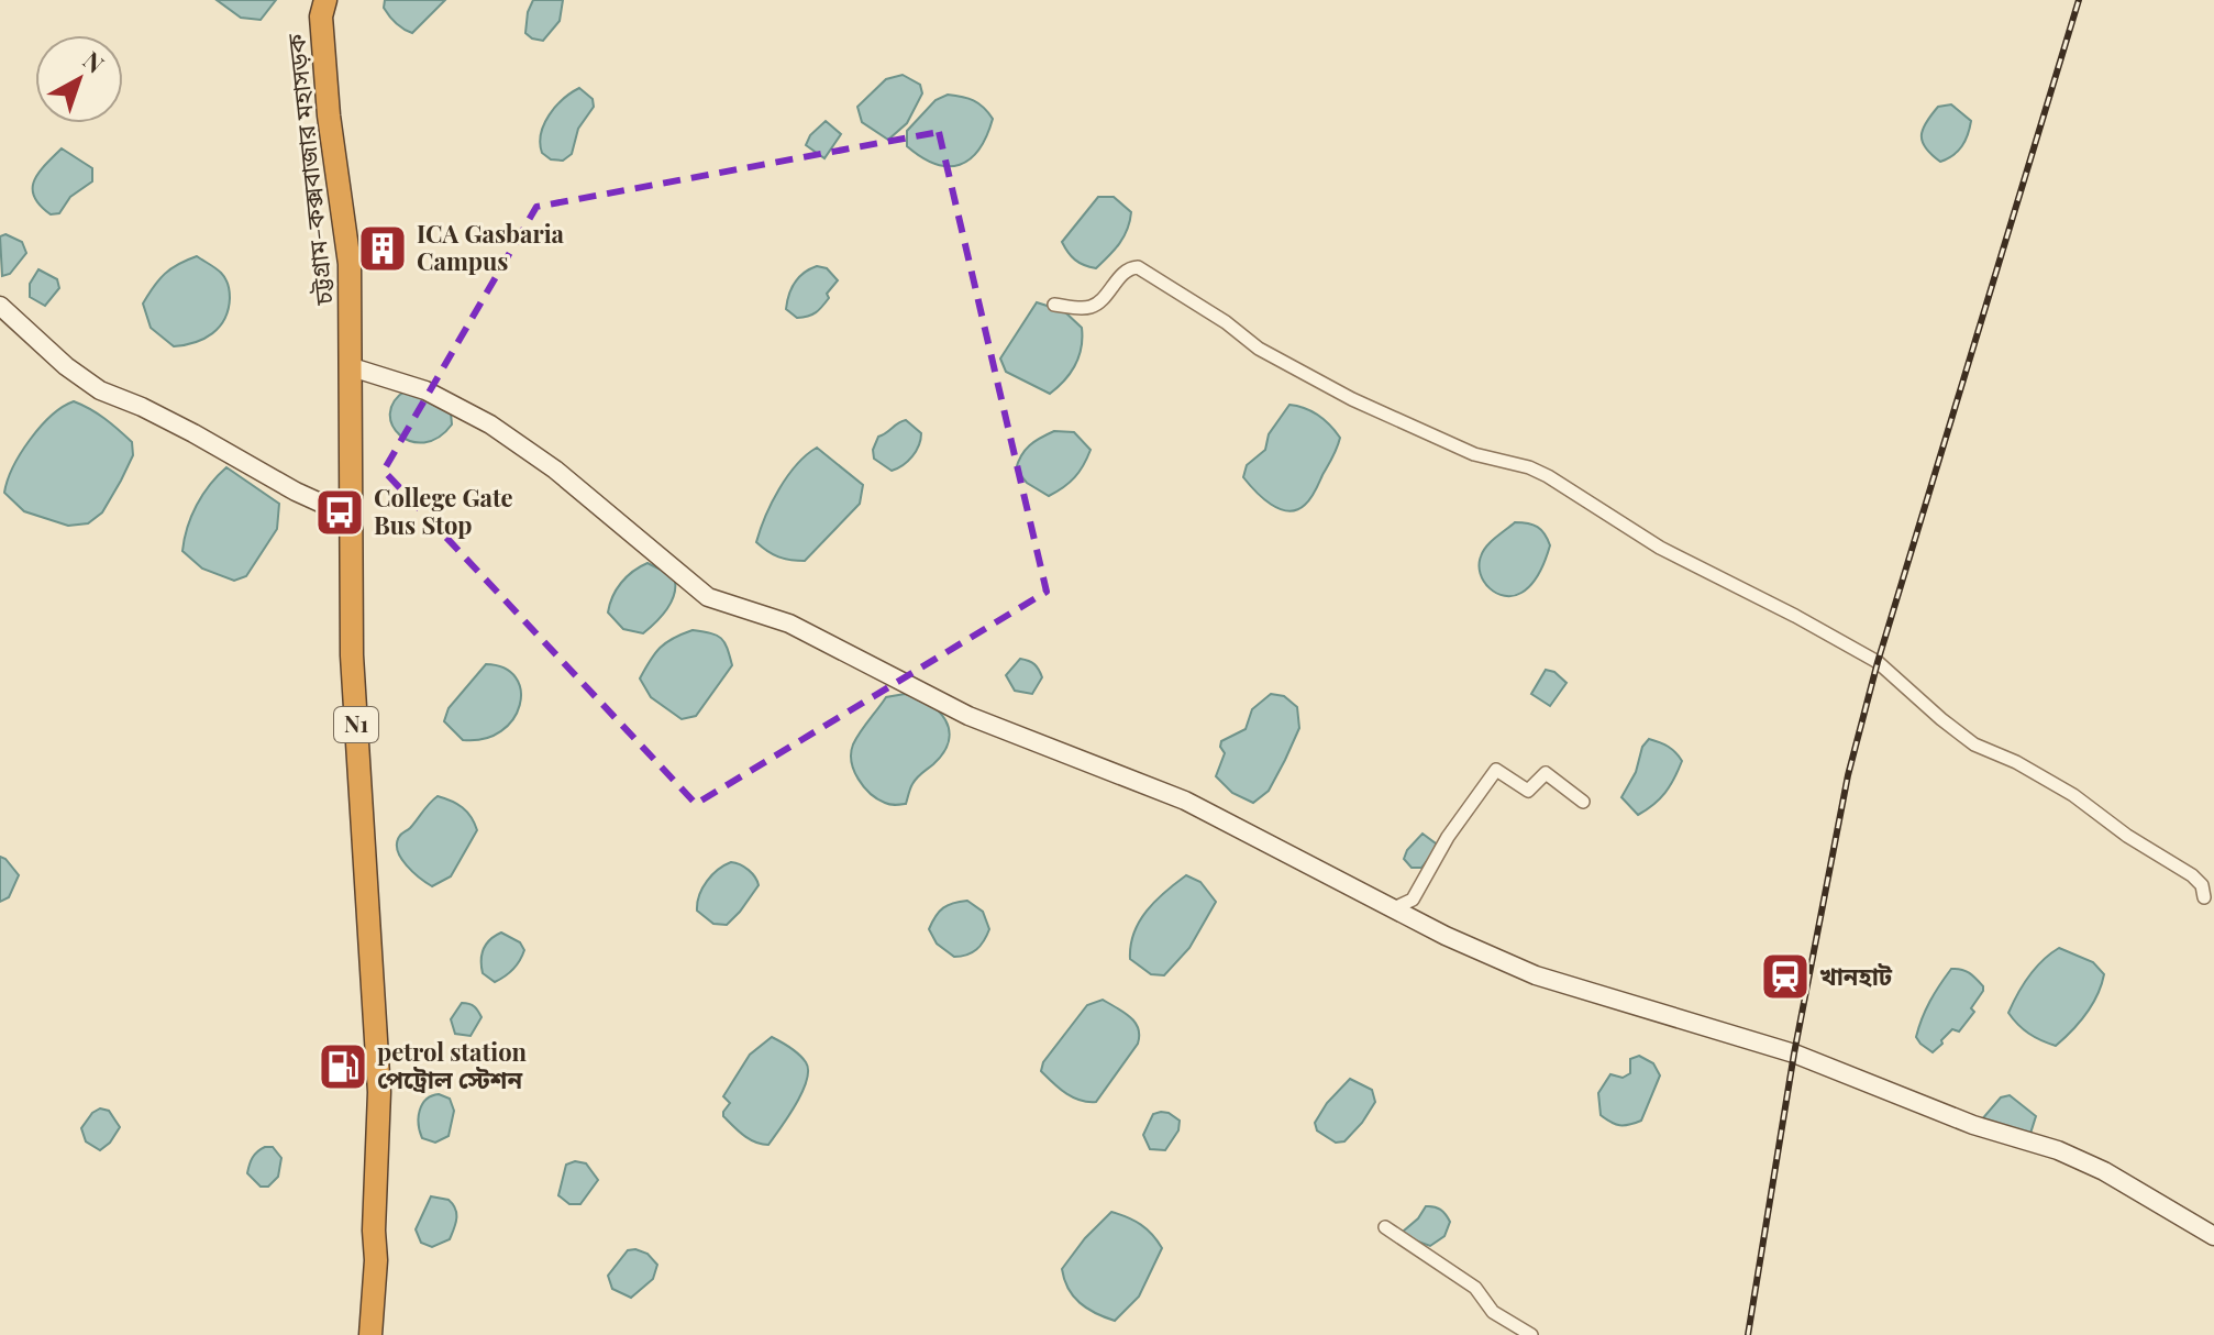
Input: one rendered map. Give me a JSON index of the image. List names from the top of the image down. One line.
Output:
{"streets":{"highway":["চট্টগ্রাম-কক্সবাজার মহাসড়ক","N1"]},"places":{"building":["ICA Gasbaria Campus"],"bus stop":["College Gate Bus Stop"],"station":["খানহাট"],"fuel station":["petrol station পেট্রোল স্টেশন"]},"north":"top right"}
